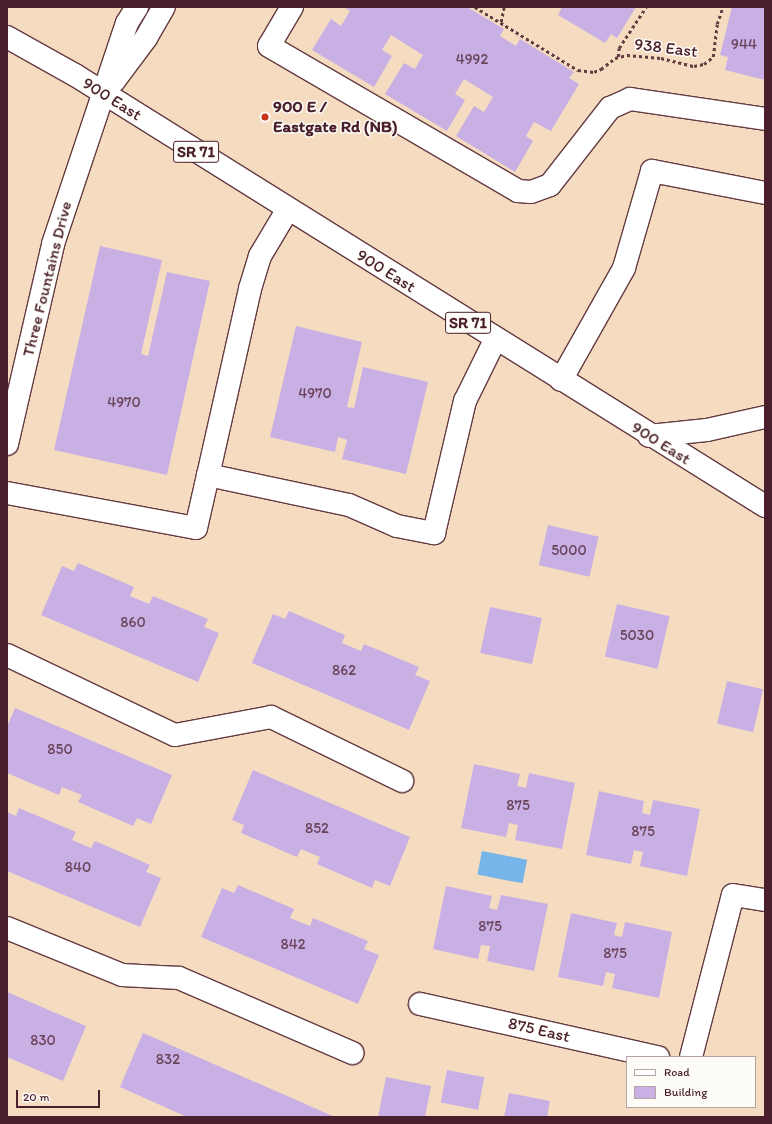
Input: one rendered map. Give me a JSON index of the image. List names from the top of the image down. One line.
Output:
{"streets":{"main road":["900 East","SR 71","Three Fountains Drive","875 East"],"path":["938 East"]},"crossings":[["900 East","Three Fountains Drive"]],"places":["900 E / Eastgate Rd (NB)"],"house_numbers":["944","4992","4970","4970","5000","860","5030","862","850","875","852","875","840","875","842","875","830","832"],"legend":["Road","Building"],"scale_bar":"20 m"}
